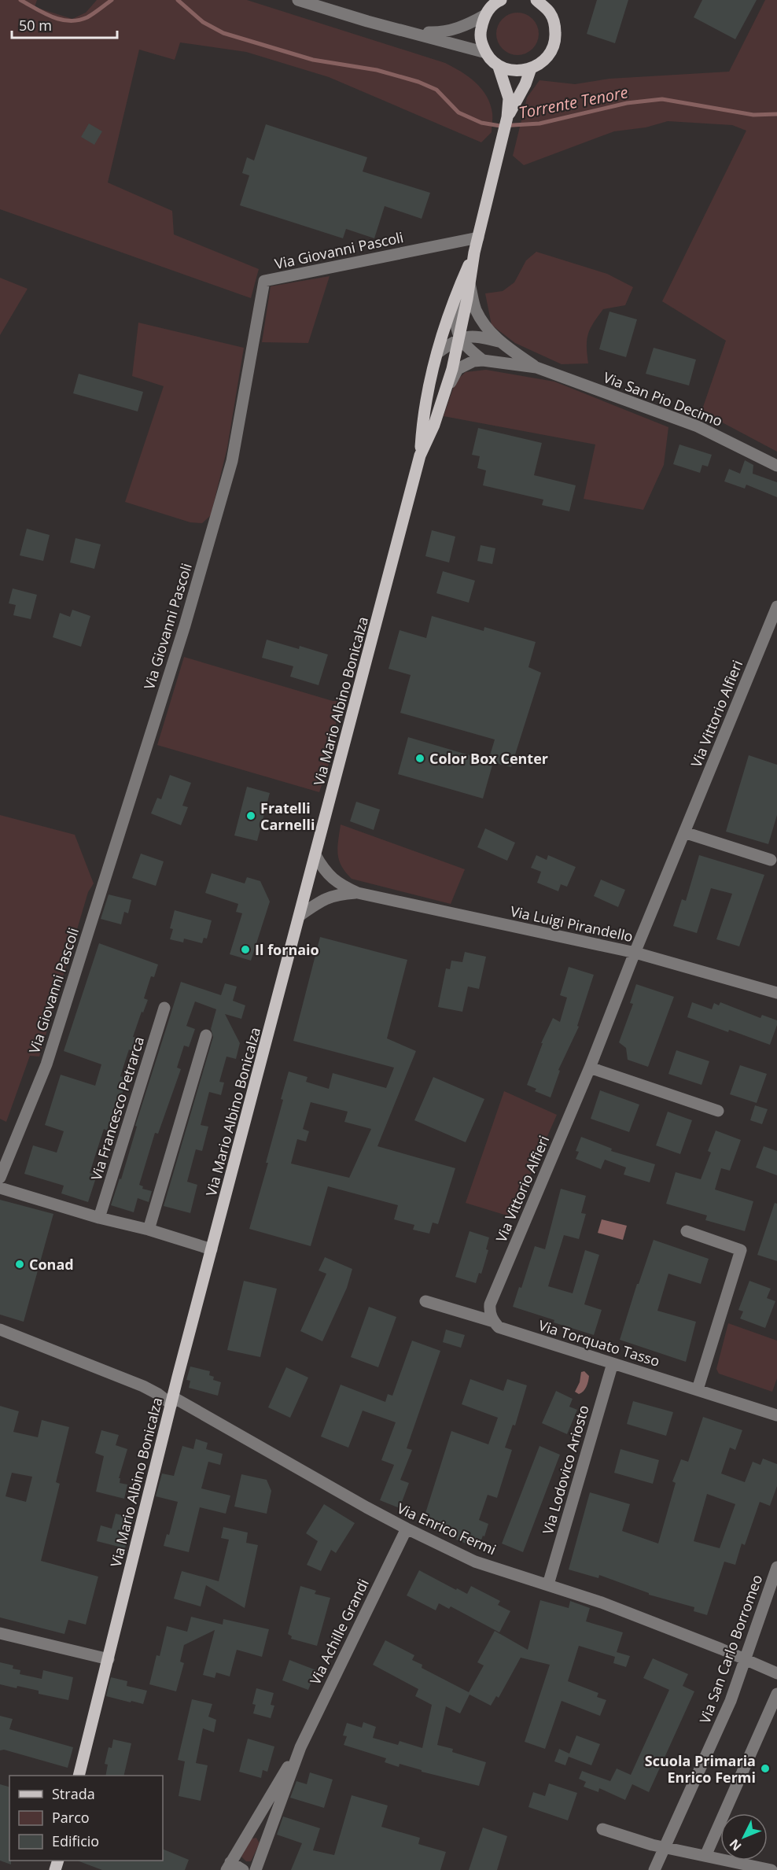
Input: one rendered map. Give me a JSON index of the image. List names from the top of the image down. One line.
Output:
{"streets":{"main road":["Via Mario Albino Bonicalza"],"street":["Via Giovanni Pascoli","Via San Pio Decimo","Via Vittorio Alfieri","Via Luigi Pirandello","Via Francesco Petrarca","Via Torquato Tasso","Via Lodovico Ariosto","Via Enrico Fermi","Via Achille Grandi","Via San Carlo Borromeo"]},"crossings":[["Via Giovanni Pascoli","Via Mario Albino Bonicalza"],["Via San Pio Decimo","Via Mario Albino Bonicalza"],["Via Mario Albino Bonicalza","Via Luigi Pirandello"],["Via Mario Albino Bonicalza","Via Enrico Fermi"],["Via Vittorio Alfieri","Via Luigi Pirandello"],["Via Vittorio Alfieri","Via Torquato Tasso"],["Via Torquato Tasso","Via Lodovico Ariosto"],["Via Lodovico Ariosto","Via Enrico Fermi"],["Via Enrico Fermi","Via Achille Grandi"],["Via Enrico Fermi","Via San Carlo Borromeo"]],"water":["Torrente Tenore"],"places":["Color Box Center","Fratelli Carnelli","Il fornaio","Conad","Scuola Primaria Enrico Fermi"],"legend":["Strada","Parco","Edificio"],"scale_bar":"50 m","north":"bottom left"}
